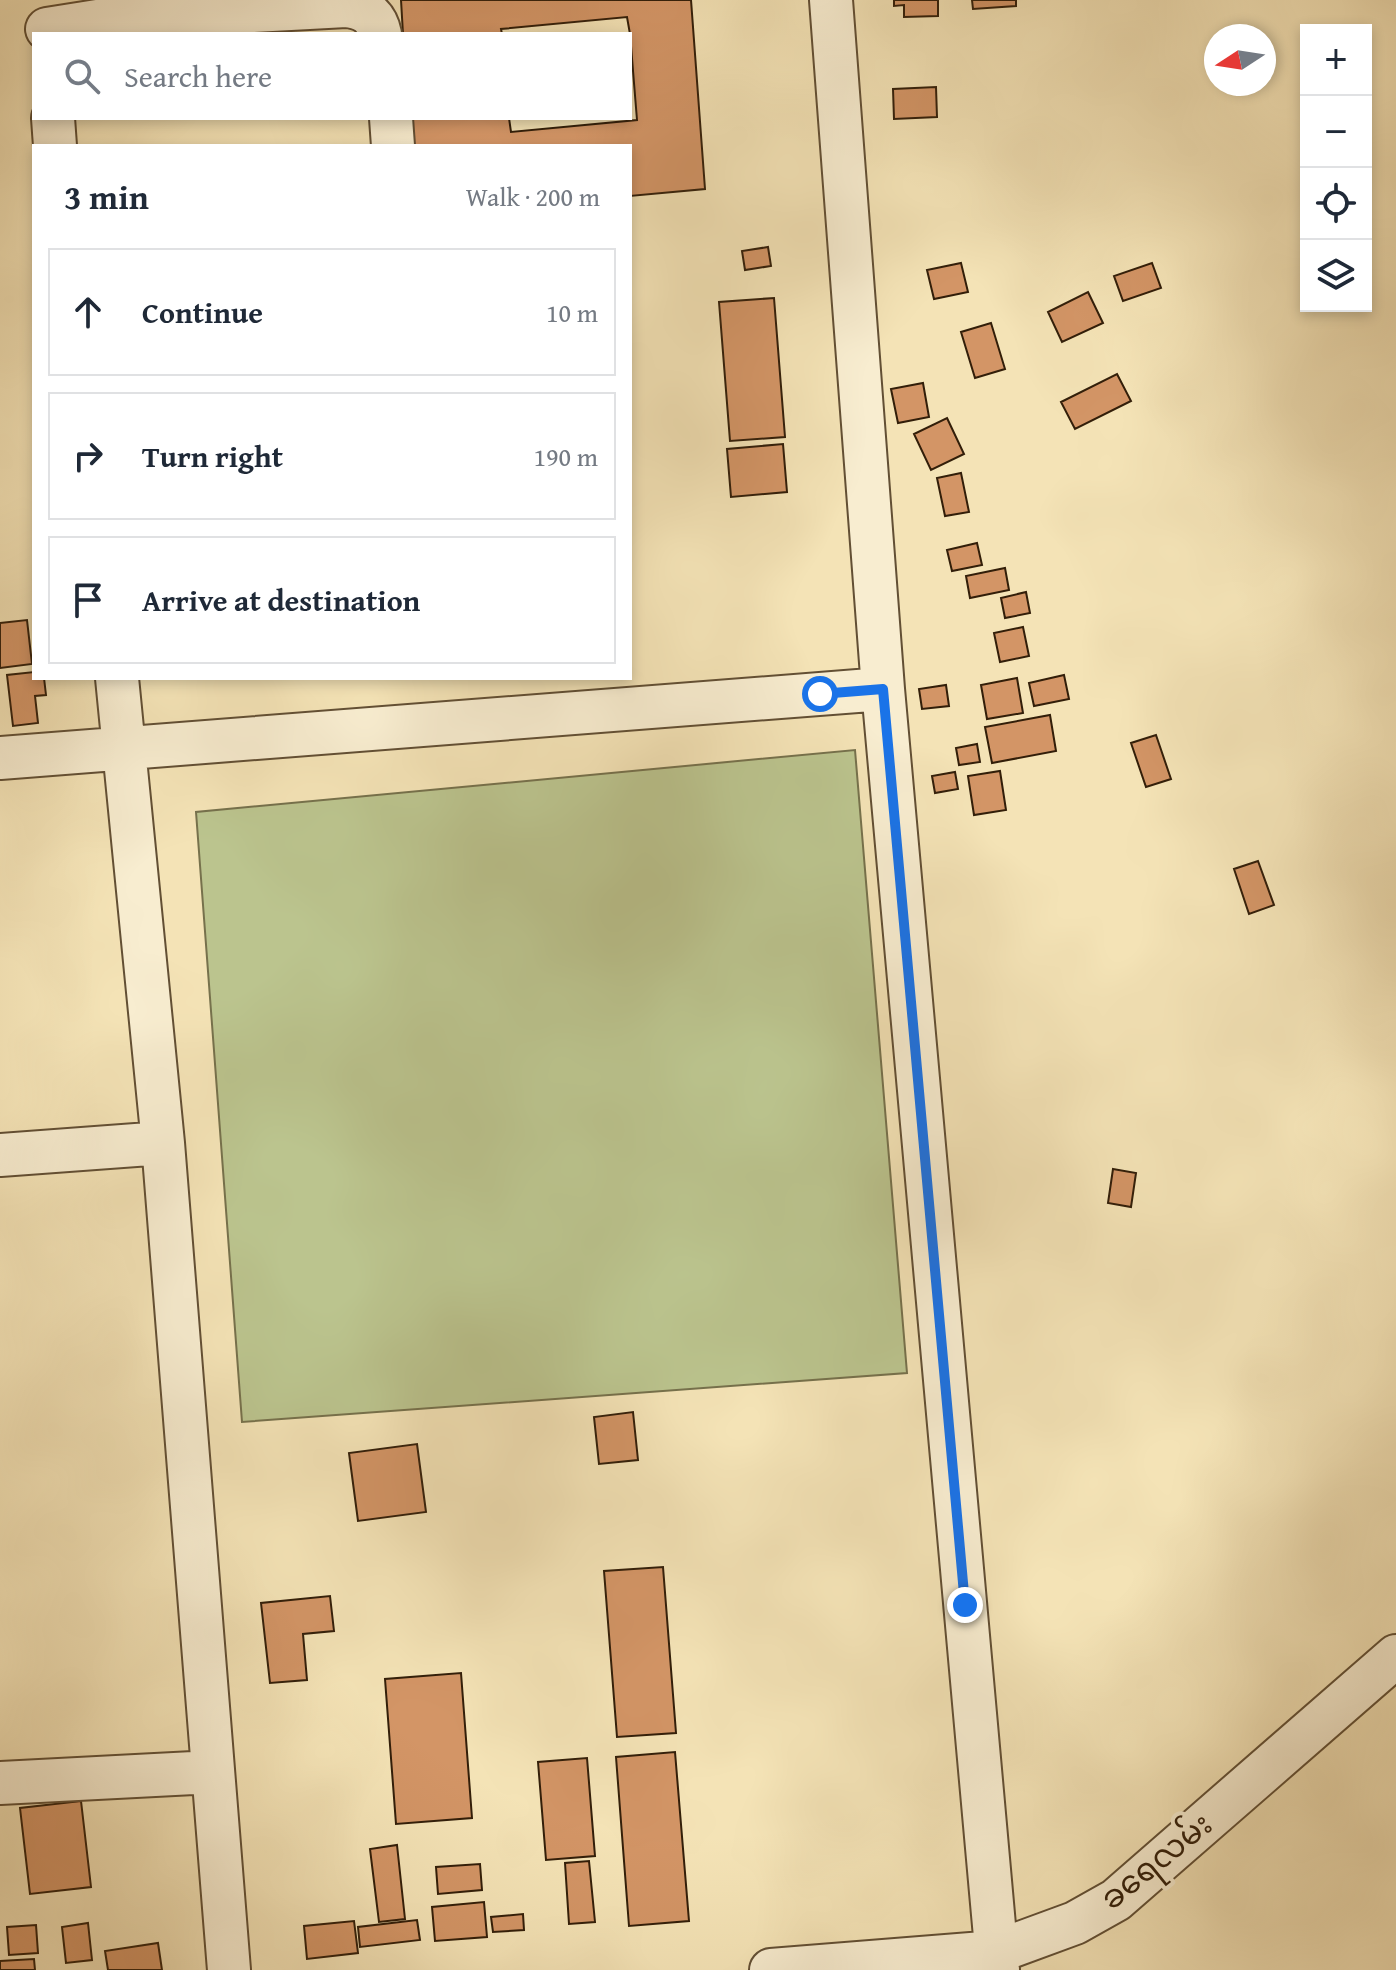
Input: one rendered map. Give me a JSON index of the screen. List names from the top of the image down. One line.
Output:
{"streets":{"street":["ခရေလမ်း"]},"north":"left","page":{"map_buttons":["+","−"],"search":"Search here","heading":["3 min","Walk · 200 m"],"list":[["Continue","10 m"],["Turn right","190 m"],"Arrive at destination"]}}
